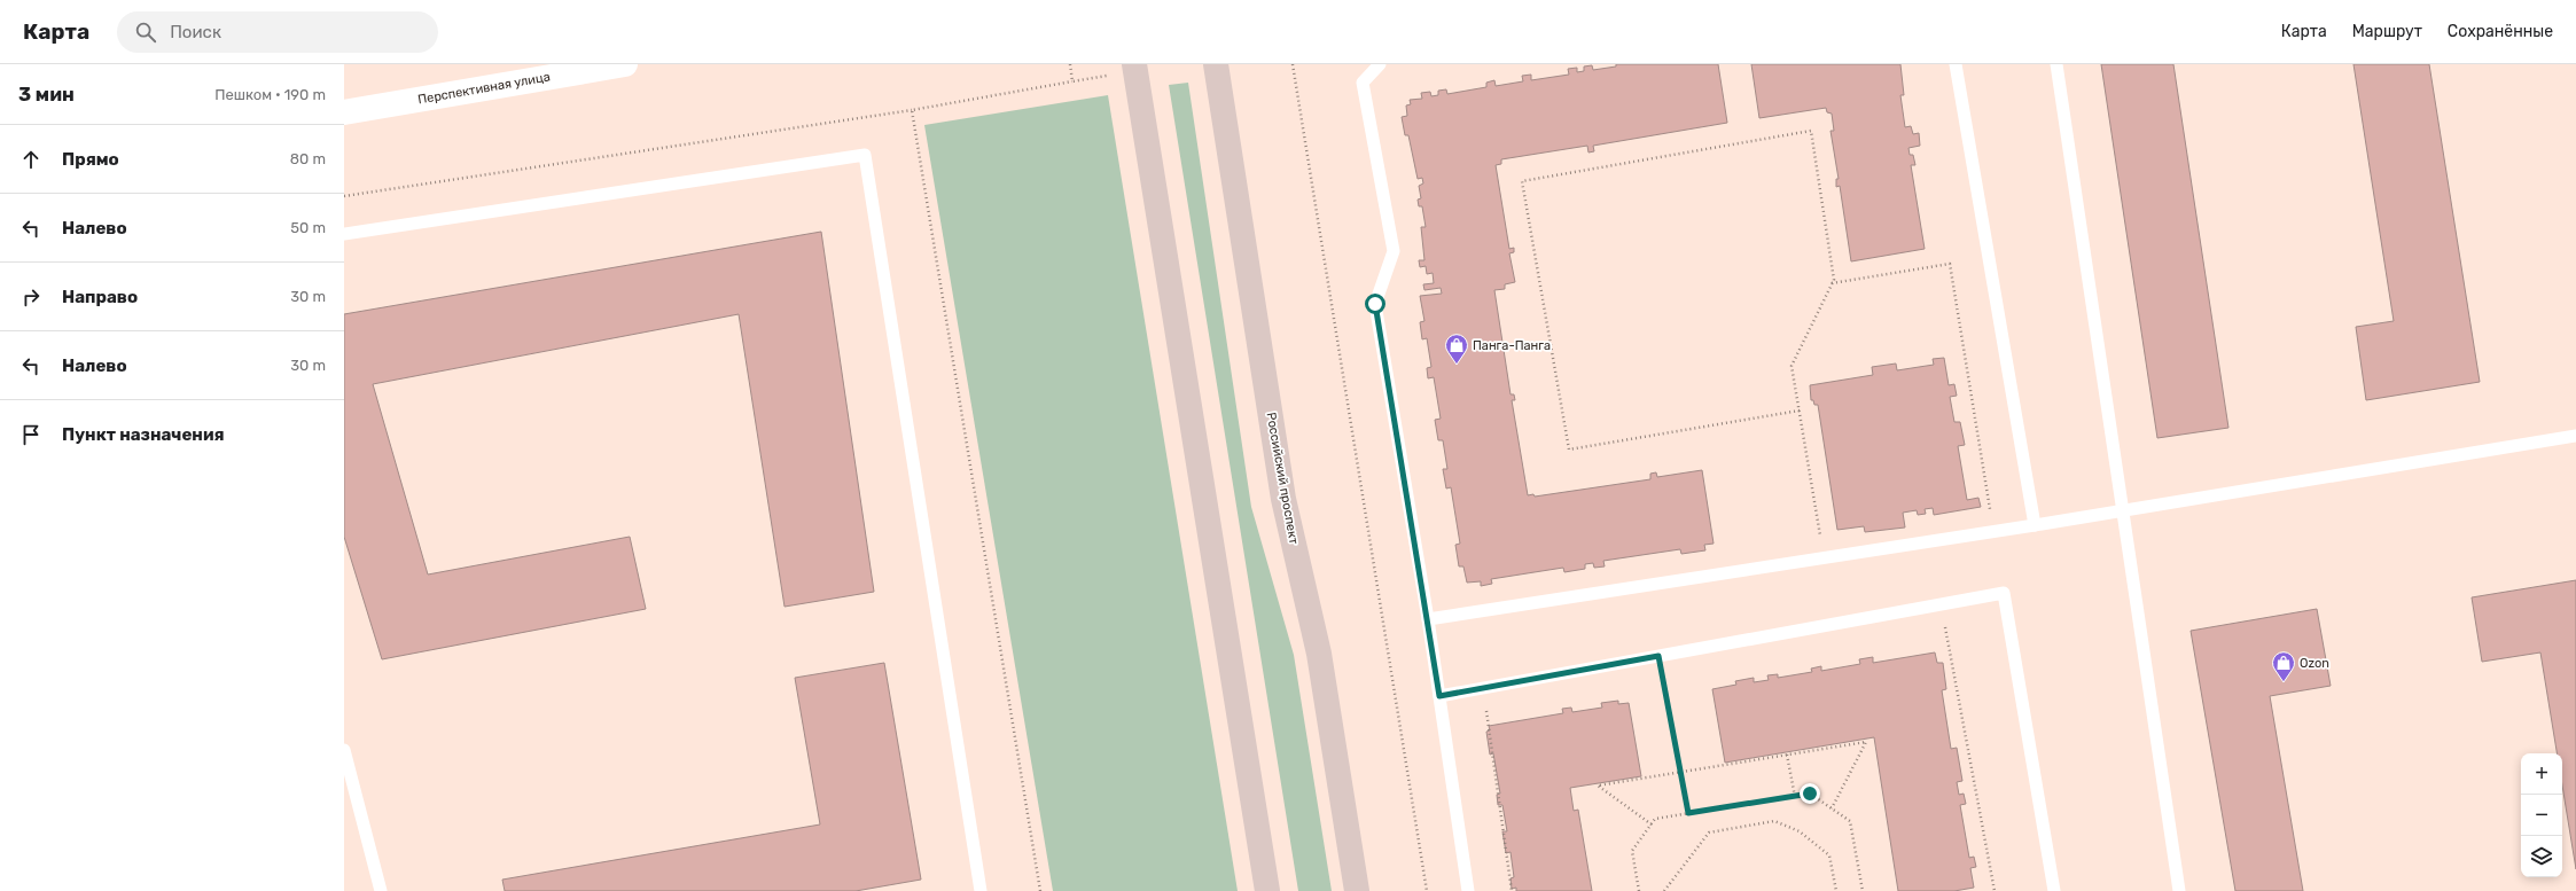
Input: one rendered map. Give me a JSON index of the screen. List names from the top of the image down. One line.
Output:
{"streets":{"main road":["Российский проспект"],"street":["Перспективная улица"]},"places":{"shop":["Панга-Панга","Ozon"]},"page":{"header":"Карта","search":"Поиск","nav":["Карта","Маршрут","Сохранённые"],"heading":["3 мин","Пешком · 190 m"],"list":[["Прямо","80 m"],["Налево","50 m"],["Направо","30 m"],["Налево","30 m"],"Пункт назначения"],"map_buttons":["+","−"]}}
